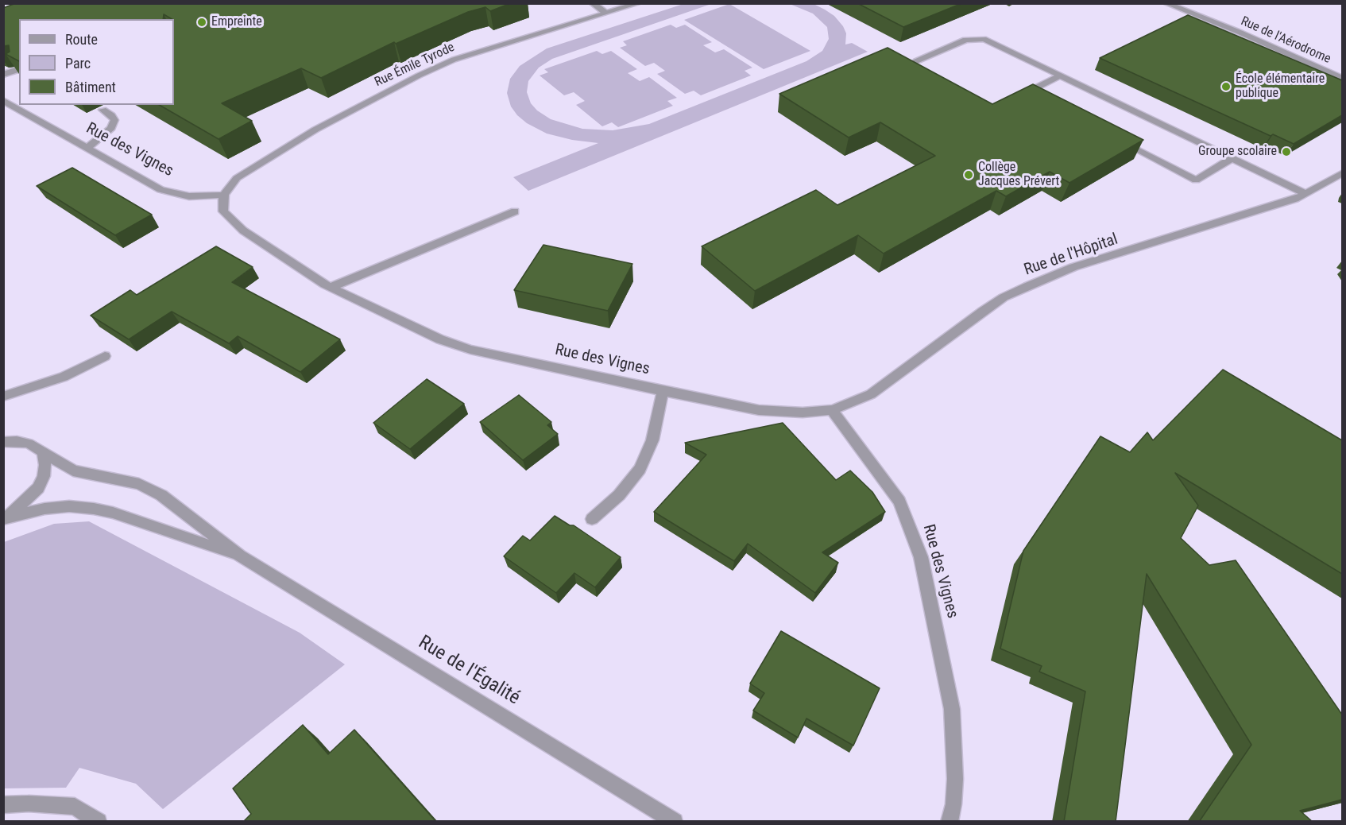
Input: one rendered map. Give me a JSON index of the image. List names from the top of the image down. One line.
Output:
{"streets":{"street":["Rue de l'Aérodrome","Rue Émile Tyrode","Rue des Vignes","Rue de l'Hôpital","Rue de l'Égalité"]},"crossings":[["Rue Émile Tyrode","Rue des Vignes"],["Rue des Vignes","Rue de l'Hôpital"]],"places":["Empreinte","École élémentaire publique","Groupe scolaire","Collège Jacques Prévert"],"legend":["Route","Parc","Bâtiment"]}
